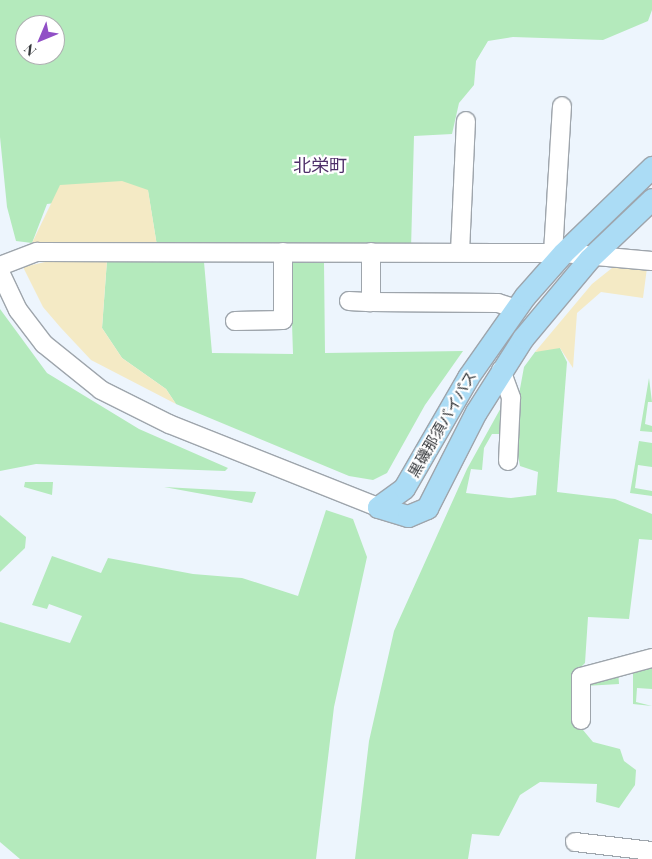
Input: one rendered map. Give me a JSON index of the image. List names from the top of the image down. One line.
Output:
{"streets":{"main road":["黒磯那須バイパス"]},"districts":["北栄町"],"north":"bottom left"}
